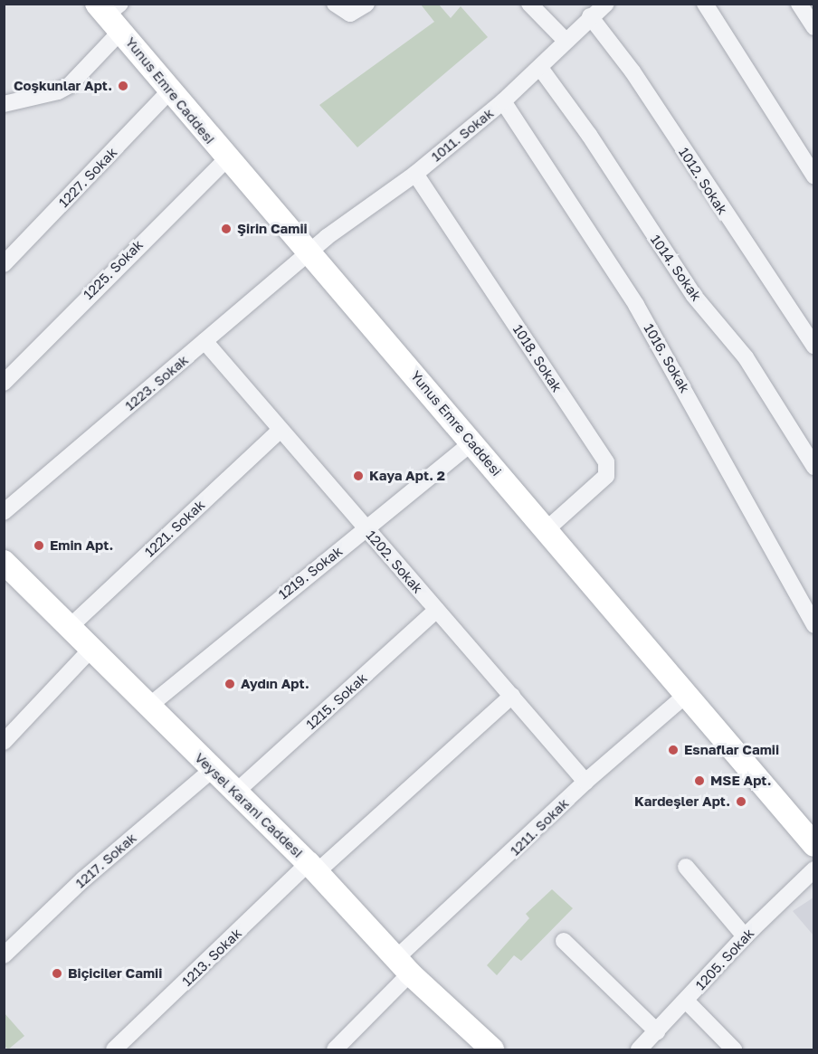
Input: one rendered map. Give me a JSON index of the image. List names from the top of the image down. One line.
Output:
{"streets":{"main road":["Yunus Emre Caddesi","Veysel Karani Caddesi"],"street":["1011. Sokak","1227. Sokak","1012. Sokak","1014. Sokak","1225. Sokak","1018. Sokak","1016. Sokak","1223. Sokak","1221. Sokak","1202. Sokak","1219. Sokak","1215. Sokak","1211. Sokak","1217. Sokak","1213. Sokak","1205. Sokak"]},"crossings":[["Yunus Emre Caddesi","1011. Sokak"],["Yunus Emre Caddesi","1227. Sokak"],["Yunus Emre Caddesi","1225. Sokak"],["Yunus Emre Caddesi","1018. Sokak"],["Yunus Emre Caddesi","1223. Sokak"],["Yunus Emre Caddesi","1219. Sokak"],["Yunus Emre Caddesi","1211. Sokak"],["1011. Sokak","1012. Sokak"],["1011. Sokak","1014. Sokak"],["1011. Sokak","1018. Sokak"],["1011. Sokak","1016. Sokak"],["1011. Sokak","1223. Sokak"],["1223. Sokak","1202. Sokak"],["1221. Sokak","1202. Sokak"],["1221. Sokak","Veysel Karani Caddesi"],["1202. Sokak","1219. Sokak"],["1202. Sokak","1215. Sokak"],["1202. Sokak","1211. Sokak"],["1202. Sokak","1213. Sokak"],["1219. Sokak","Veysel Karani Caddesi"],["1215. Sokak","Veysel Karani Caddesi"],["Veysel Karani Caddesi","1211. Sokak"],["Veysel Karani Caddesi","1217. Sokak"],["Veysel Karani Caddesi","1213. Sokak"]],"places":["Coşkunlar Apt.","Şirin Camii","Kaya Apt. 2","Emin Apt.","Aydın Apt.","Esnaflar Camii","MSE Apt.","Kardeşler Apt.","Biçiciler Camii"]}
